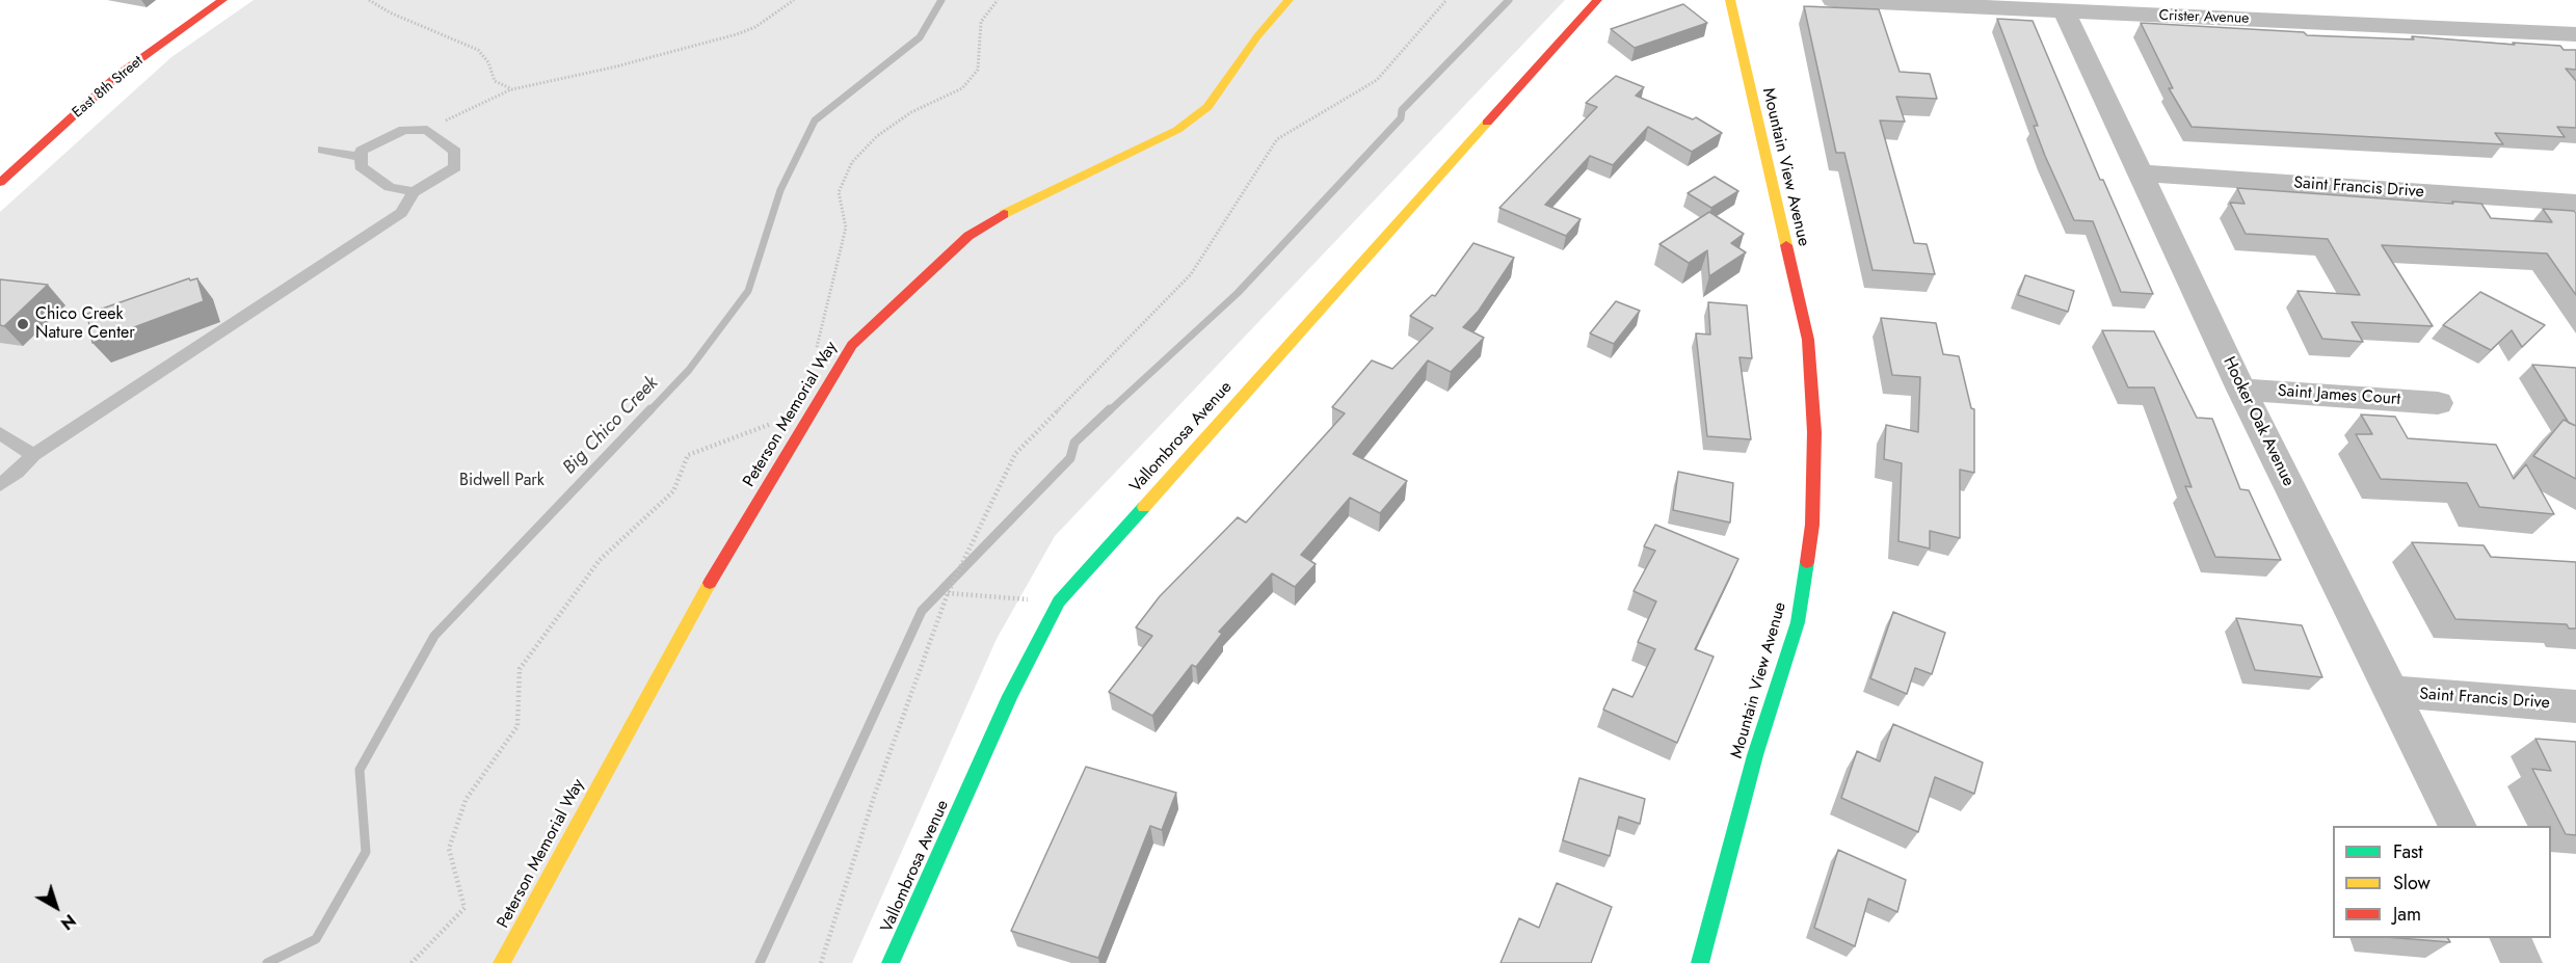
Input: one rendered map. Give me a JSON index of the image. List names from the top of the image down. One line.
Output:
{"streets":{"street":["Crister Avenue","East 8th Street","Mountain View Avenue","Saint Francis Drive","Saint James Court","Peterson Memorial Way","Hooker Oak Avenue","Vallombrosa Avenue"]},"crossings":[["Crister Avenue","Hooker Oak Avenue"],["Saint Francis Drive","Hooker Oak Avenue"],["Saint James Court","Hooker Oak Avenue"]],"water":["Big Chico Creek"],"parks":["Bidwell Park"],"places":["Chico Creek Nature Center"],"legend":["Fast","Slow","Jam"],"north":"bottom right"}
